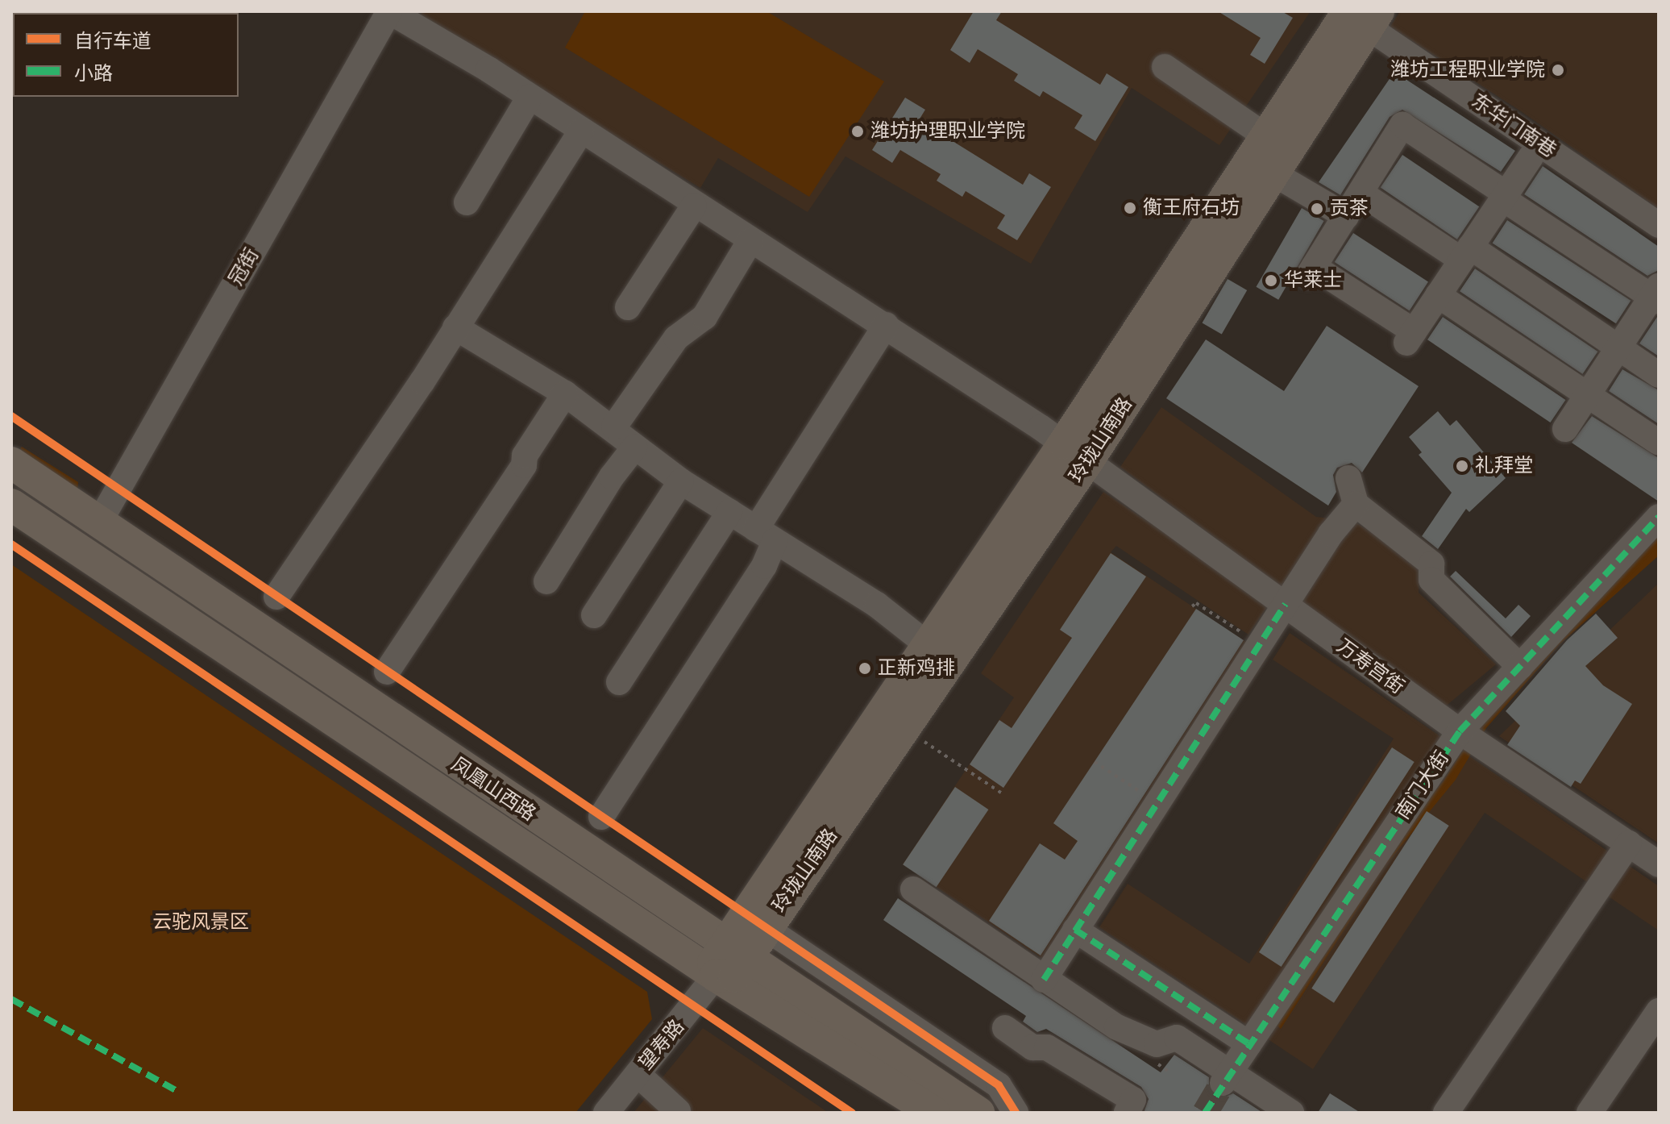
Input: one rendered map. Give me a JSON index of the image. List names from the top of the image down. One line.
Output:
{"streets":{"main road":["玲珑山南路","凤凰山西路"],"street":["东华门南巷","冠街","万寿宫街","南门大街","望寿路"]},"crossings":[["东华门南巷","玲珑山南路"],["冠街","万寿宫街"],["冠街","凤凰山西路"],["玲珑山南路","万寿宫街"],["玲珑山南路","凤凰山西路"],["玲珑山南路","望寿路"],["万寿宫街","南门大街"],["凤凰山西路","望寿路"]],"parks":["云驼风景区"],"places":["潍坊工程职业学院","潍坊护理职业学院","衡王府石坊","贡茶","华莱士","礼拜堂","正新鸡排"],"legend":["自行车道","小路"]}
